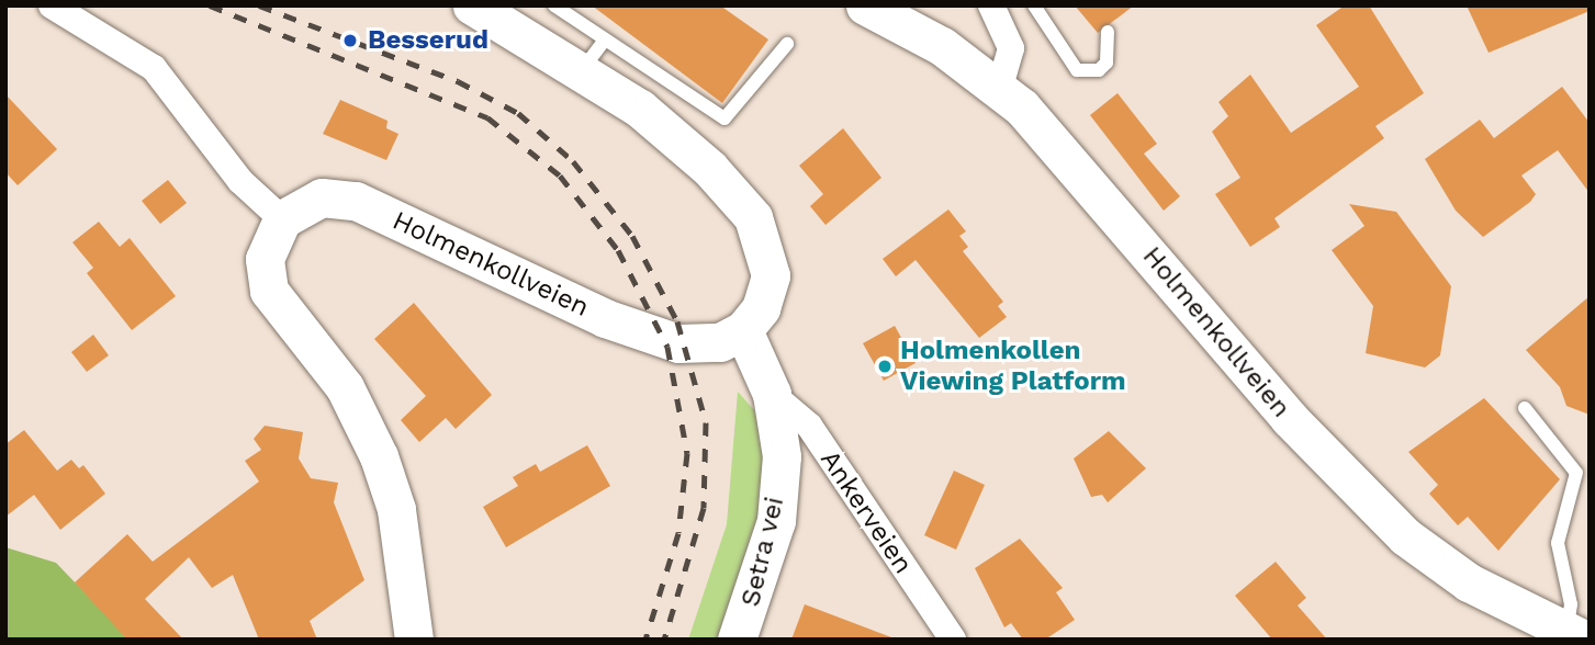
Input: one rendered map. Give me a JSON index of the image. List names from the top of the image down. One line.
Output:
{"streets":{"main road":["Holmenkollveien","Setra vei"],"street":["Ankerveien"]},"crossings":[["Holmenkollveien","Setra vei"],["Ankerveien","Setra vei"]],"places":["Besserud","Holmenkollen Viewing Platform"]}
